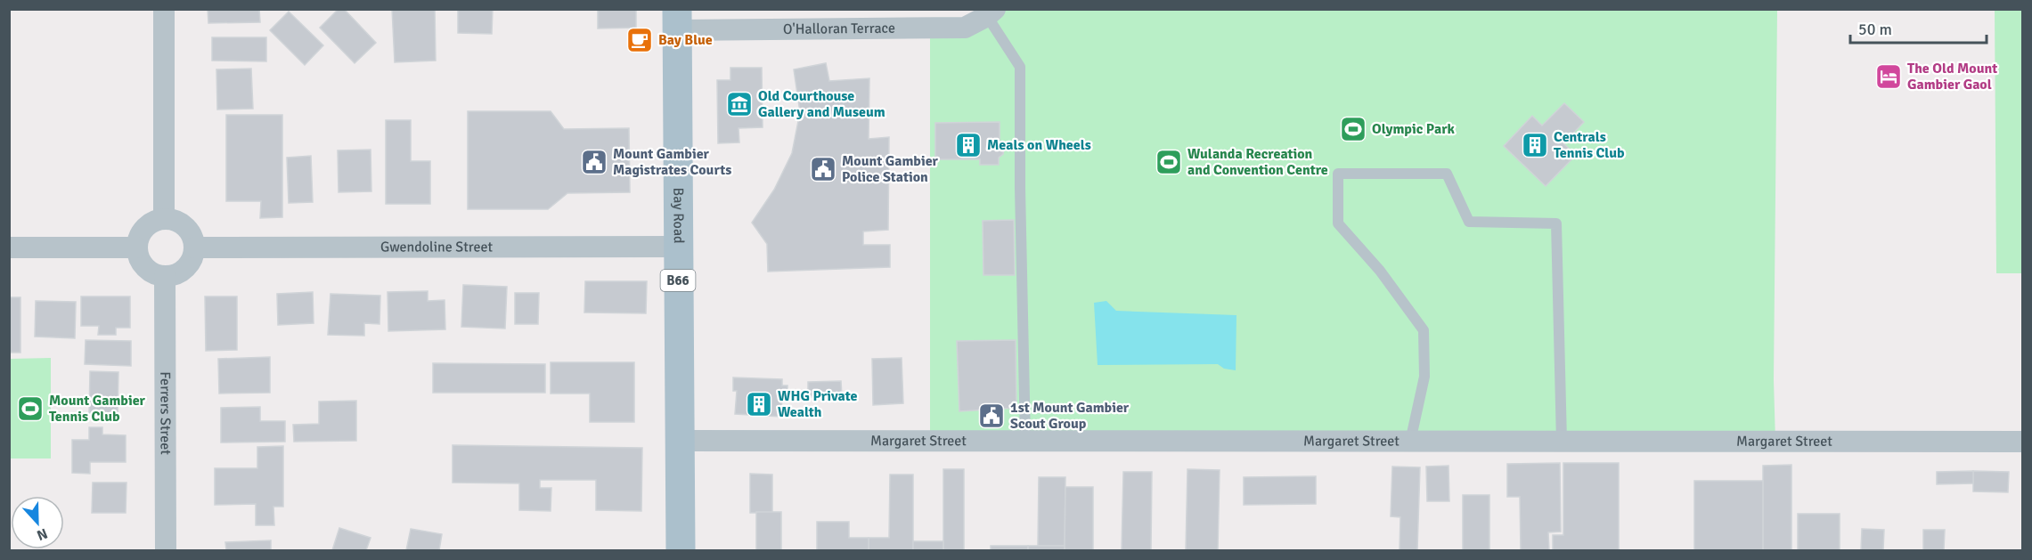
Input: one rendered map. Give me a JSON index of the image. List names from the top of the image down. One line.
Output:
{"streets":{"main road":["Bay Road","B66"],"street":["O'Halloran Terrace","Gwendoline Street","Ferrers Street","Margaret Street"]},"crossings":[["O'Halloran Terrace","Bay Road"],["Bay Road","Gwendoline Street"],["Bay Road","Margaret Street"],["Gwendoline Street","Ferrers Street"]],"places":{"cafe":["Bay Blue"],"hotel":["The Old Mount Gambier Gaol"],"museum":["Old Courthouse Gallery and Museum"],"sports":["Olympic Park","Wulanda Recreation and Convention Centre","Mount Gambier Tennis Club"],"building":["Meals on Wheels","Centrals Tennis Club","WHG Private Wealth"],"public building":["Mount Gambier Magistrates Courts","Mount Gambier Police Station","1st Mount Gambier Scout Group"]},"scale_bar":"50 m","north":"bottom"}
